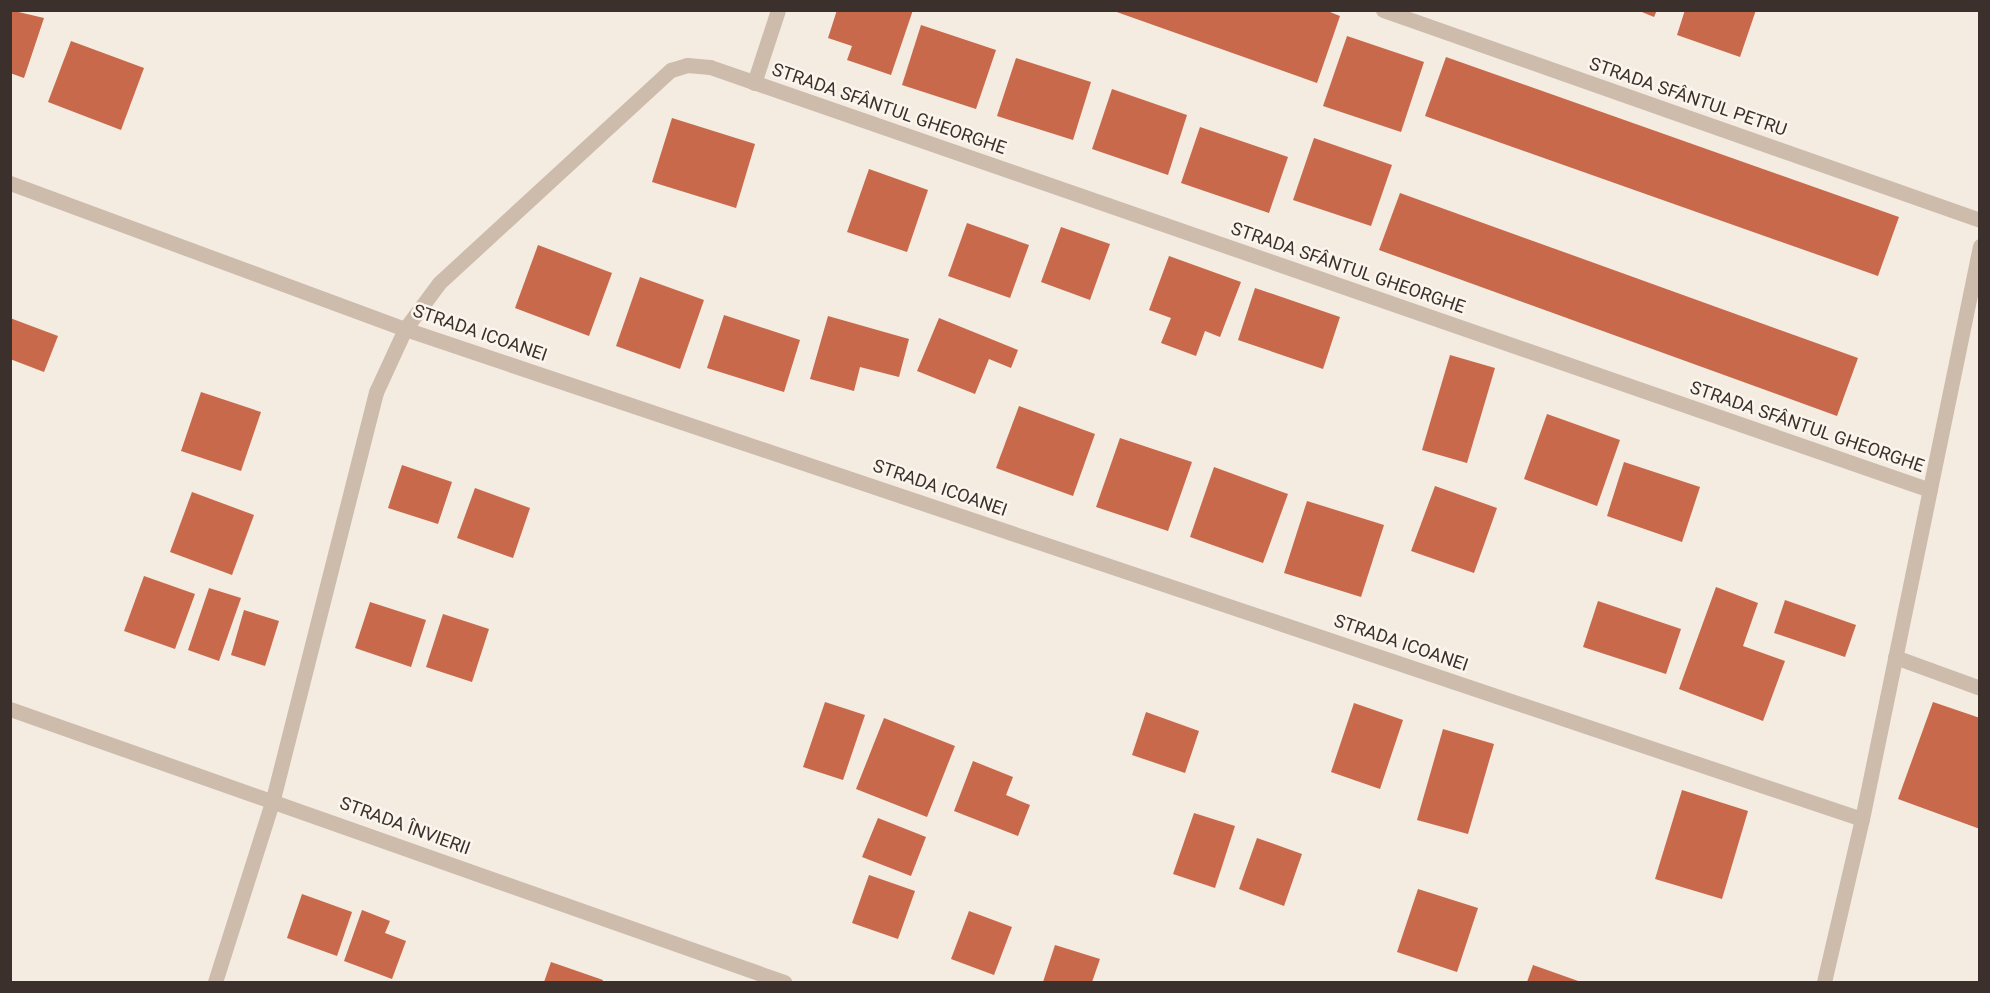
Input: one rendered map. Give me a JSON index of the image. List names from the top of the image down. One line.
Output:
{"streets":{"street":["STRADA SFÂNTUL PETRU","STRADA SFÂNTUL GHEORGHE","STRADA ICOANEI","STRADA ÎNVIERII"]},"crossings":[["STRADA SFÂNTUL GHEORGHE","STRADA ICOANEI"],["STRADA SFÂNTUL GHEORGHE","STRADA ÎNVIERII"]]}
